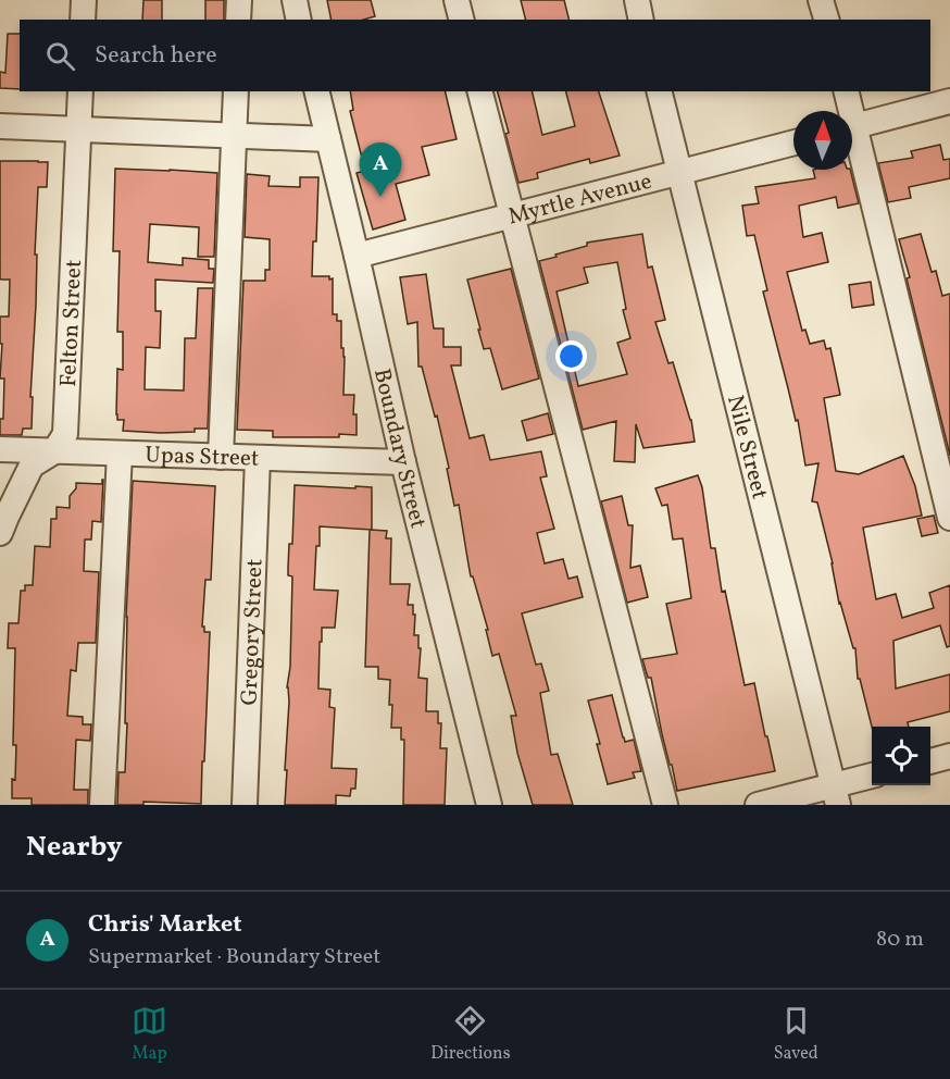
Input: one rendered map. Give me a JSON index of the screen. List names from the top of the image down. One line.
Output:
{"streets":{"street":["Myrtle Avenue","Felton Street","Nile Street","Boundary Street","Upas Street","Gregory Street"]},"crossings":[["Myrtle Avenue","Nile Street"],["Myrtle Avenue","Boundary Street"],["Felton Street","Upas Street"],["Boundary Street","Upas Street"],["Upas Street","Gregory Street"]],"north":"top","page":{"search":"Search here","pins":"A","heading":"Nearby","list":[{"mark":"A","name":"Chris' Market","note":"Supermarket · Boundary Street","value":"80 m"}],"nav":["Map","Directions","Saved"]}}
